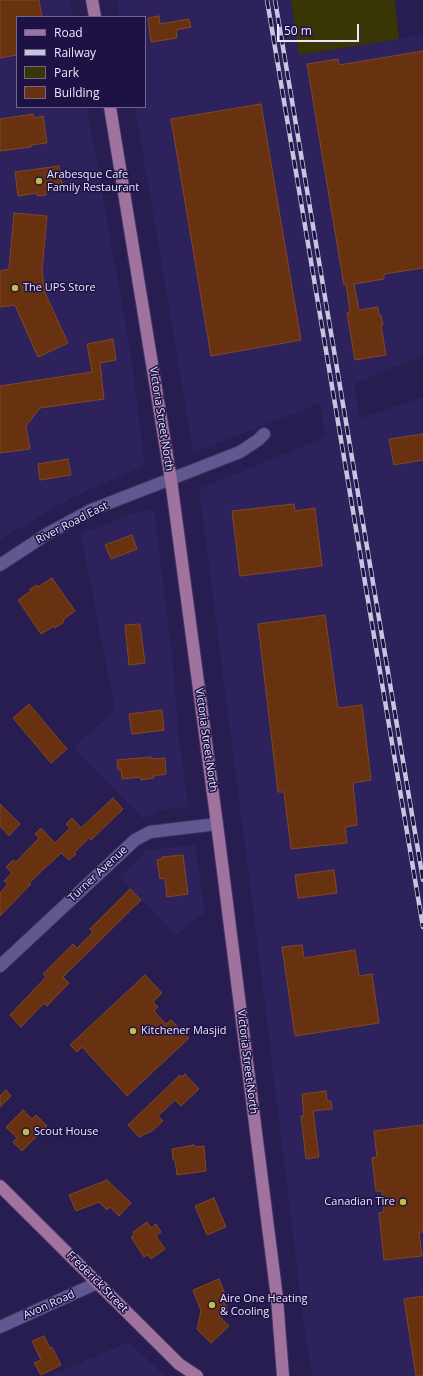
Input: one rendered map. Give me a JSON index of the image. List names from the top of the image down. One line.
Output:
{"streets":{"main road":["Victoria Street North","Frederick Street"],"street":["River Road East","Turner Avenue","Avon Road"]},"crossings":[["Victoria Street North","River Road East"],["Victoria Street North","Turner Avenue"],["Frederick Street","Avon Road"]],"places":["Arabesque Cafe Family Restaurant","The UPS Store","Kitchener Masjid","Scout House","Canadian Tire","Aire One Heating & Cooling"],"legend":["Road","Railway","Park","Building"],"scale_bar":"50 m"}
